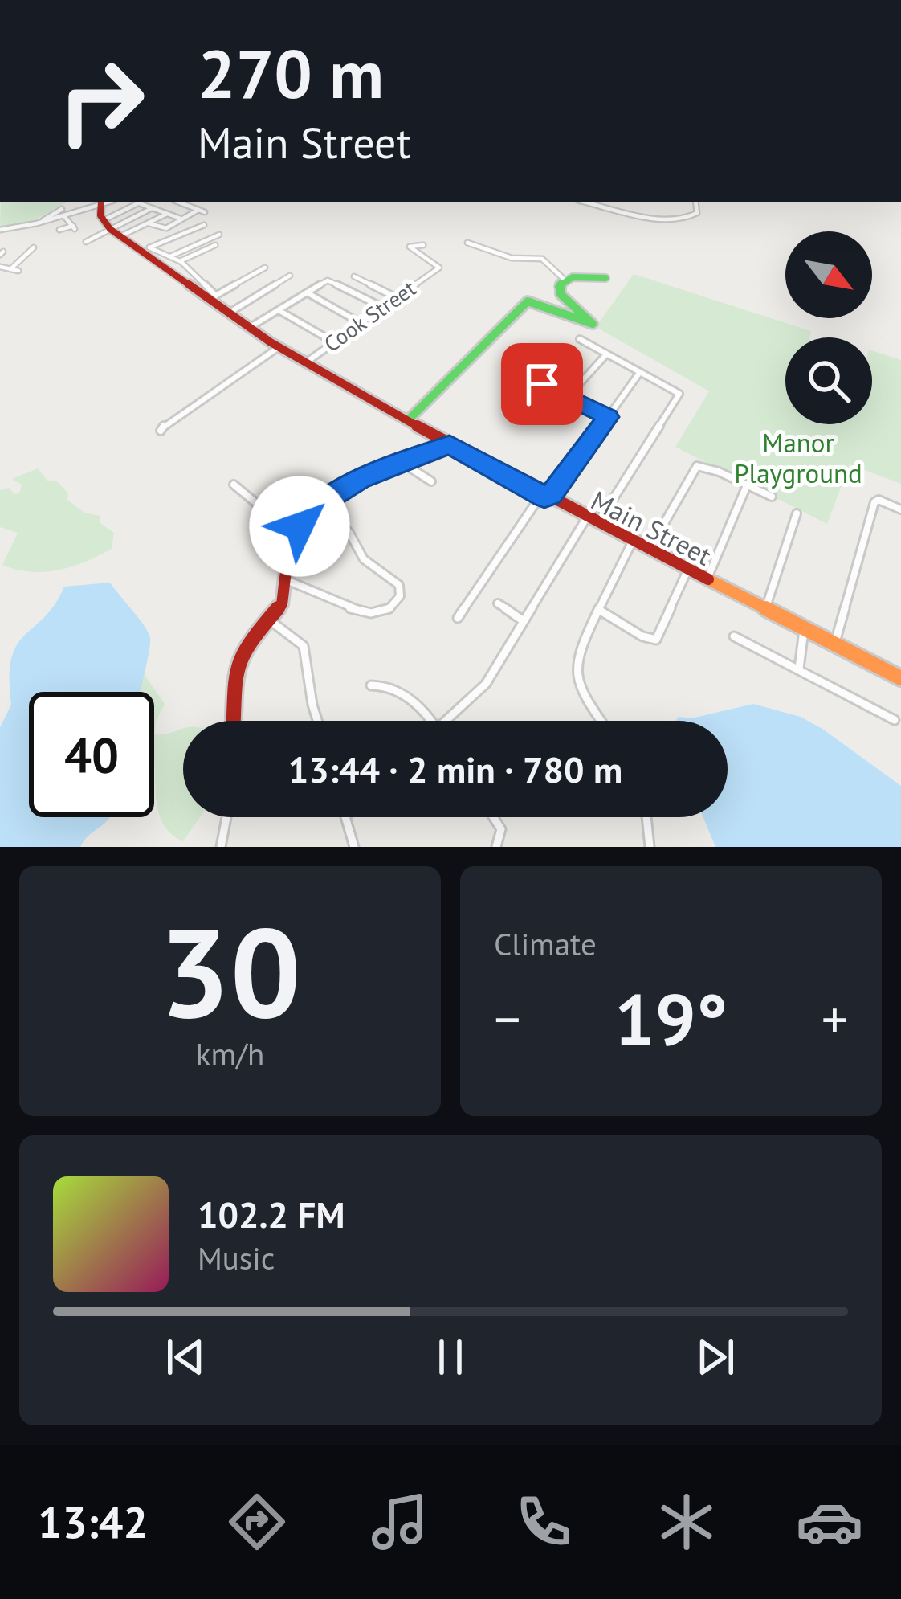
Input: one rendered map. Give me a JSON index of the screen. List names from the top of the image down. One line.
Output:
{"streets":{"main road":["Main Street"],"street":["Cook Street"]},"crossings":[["Cook Street","Main Street"]],"parks":["Manor Playground"],"north":"bottom right","page":{"turn":["270 m","Main Street"],"limit":"40","trip":"13:44 · 2 min · 780 m","tile":[["30","km/h"],"Climate"],"heat":["−","19°","+"],"song":["102.2 FM","Music"],"tabs":"13:42"}}
